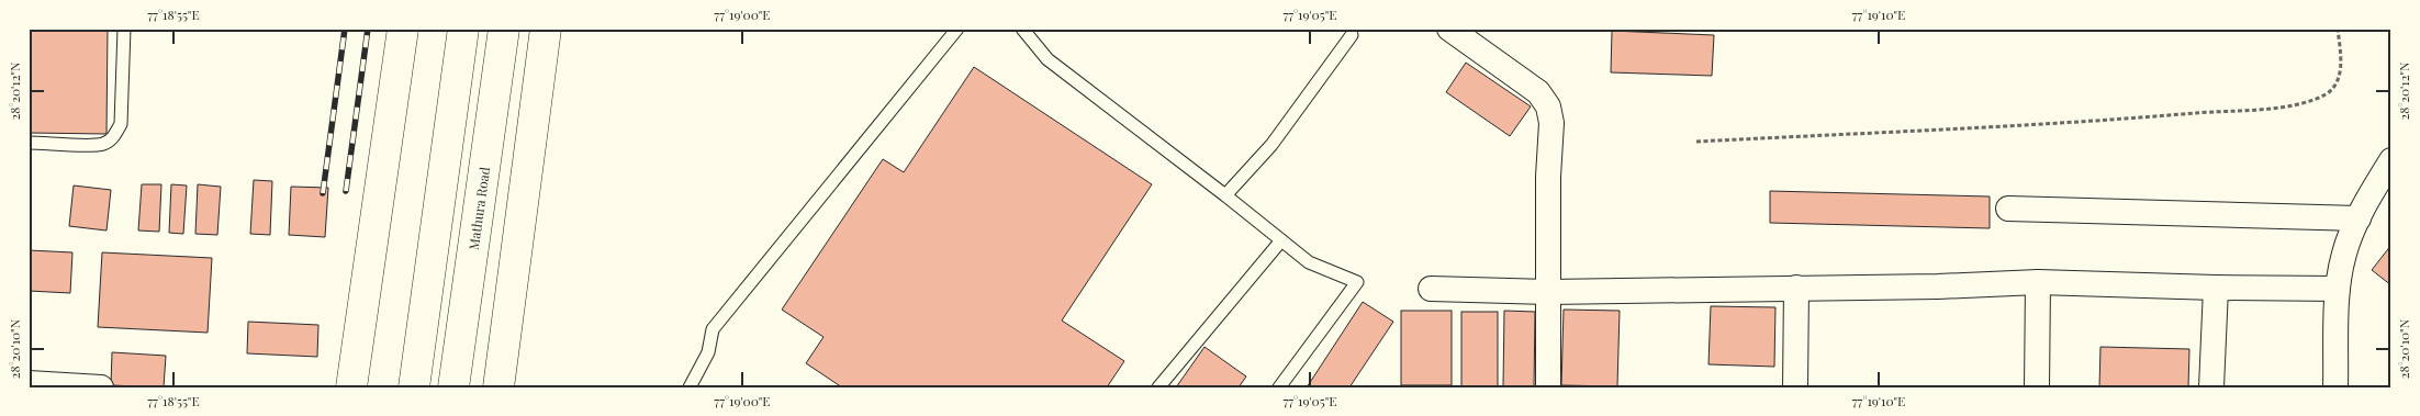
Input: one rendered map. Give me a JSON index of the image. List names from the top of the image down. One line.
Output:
{"streets":{"main road":["Mathura Road"]},"coordinates":["77°18'55\"E","77°19'00\"E","77°19'05\"E","77°19'10\"E","28°20'12\"N","28°20'10\"N"]}
